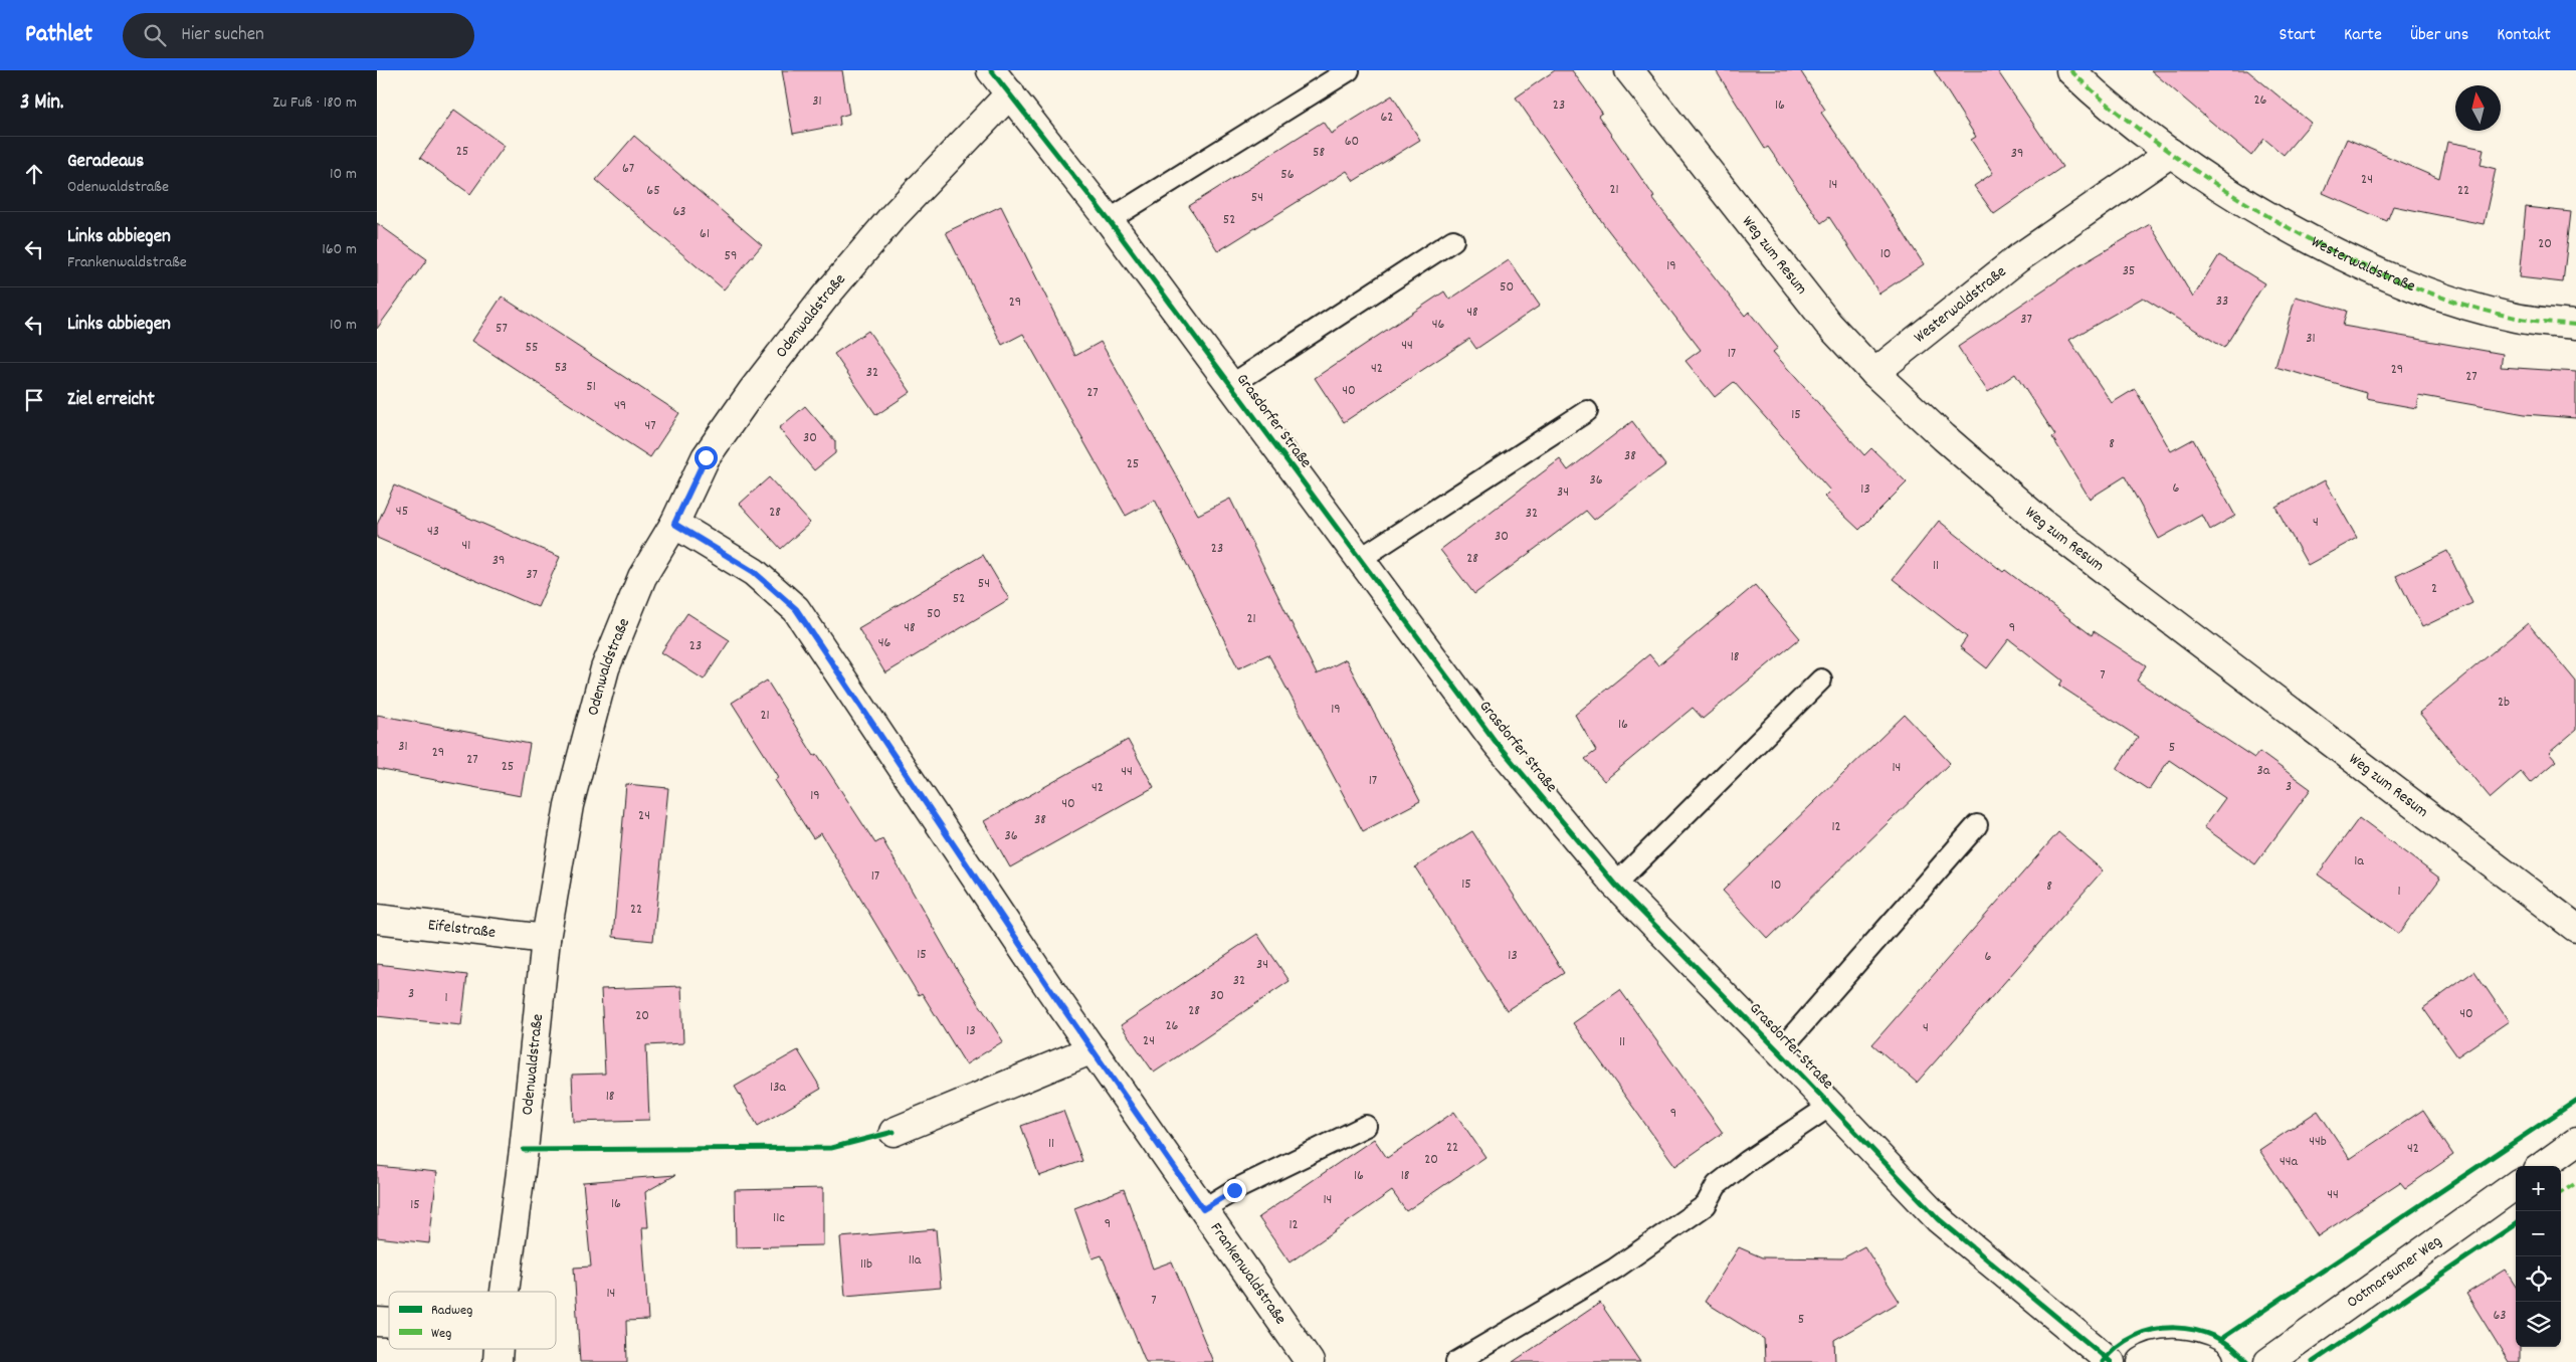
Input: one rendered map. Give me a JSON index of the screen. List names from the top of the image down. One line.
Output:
{"streets":{"street":["Weg zum Resum","Westerwaldstraße","Odenwaldstraße","Grasdorfer Straße","Eifelstraße","Ootmarsumer Weg","Frankenwaldstraße"]},"crossings":[["Weg zum Resum","Westerwaldstraße"],["Odenwaldstraße","Grasdorfer Straße"],["Odenwaldstraße","Eifelstraße"],["Odenwaldstraße","Frankenwaldstraße"]],"house_numbers":["26","31","23","16","62","60","25","58","39","67","56","24","14","21","65","22","54","63","52","61","20","10","59","19","35","50","33","29","48","37","46","57","31","44","55","17","53","42","29","32","27","51","40","27","49","15","47","30","8","38","25","36","6","13","34","45","28","32","4","43","30","41","23","28","39","11","37","54","2","52","50","21","48","9","46","23","18","7","2b","19","21","16","31","5","29","27","25","14","3a","44","17","3","42","19","40","24","38","12","36","1a","17","15","10","8","1","22","15","13","6","34","32","3","30","1","28","40","20","26","4","13","24","11","13a","18","9","44b","11","22","42","20","44a","16","18","44","14","16","15","11c","9","12","11a","11b","14","7","63","5"],"legend":["Radweg","Weg"],"north":"top","page":{"header":"Pathlet","search":"Hier suchen","nav":["Start","Karte","Über uns","Kontakt"],"heading":["3 Min.","Zu Fuß · 180 m"],"list":[["Geradeaus","Odenwaldstraße","10 m"],["Links abbiegen","Frankenwaldstraße","160 m"],["Links abbiegen","10 m"],"Ziel erreicht"],"map_buttons":["+","−"]}}
